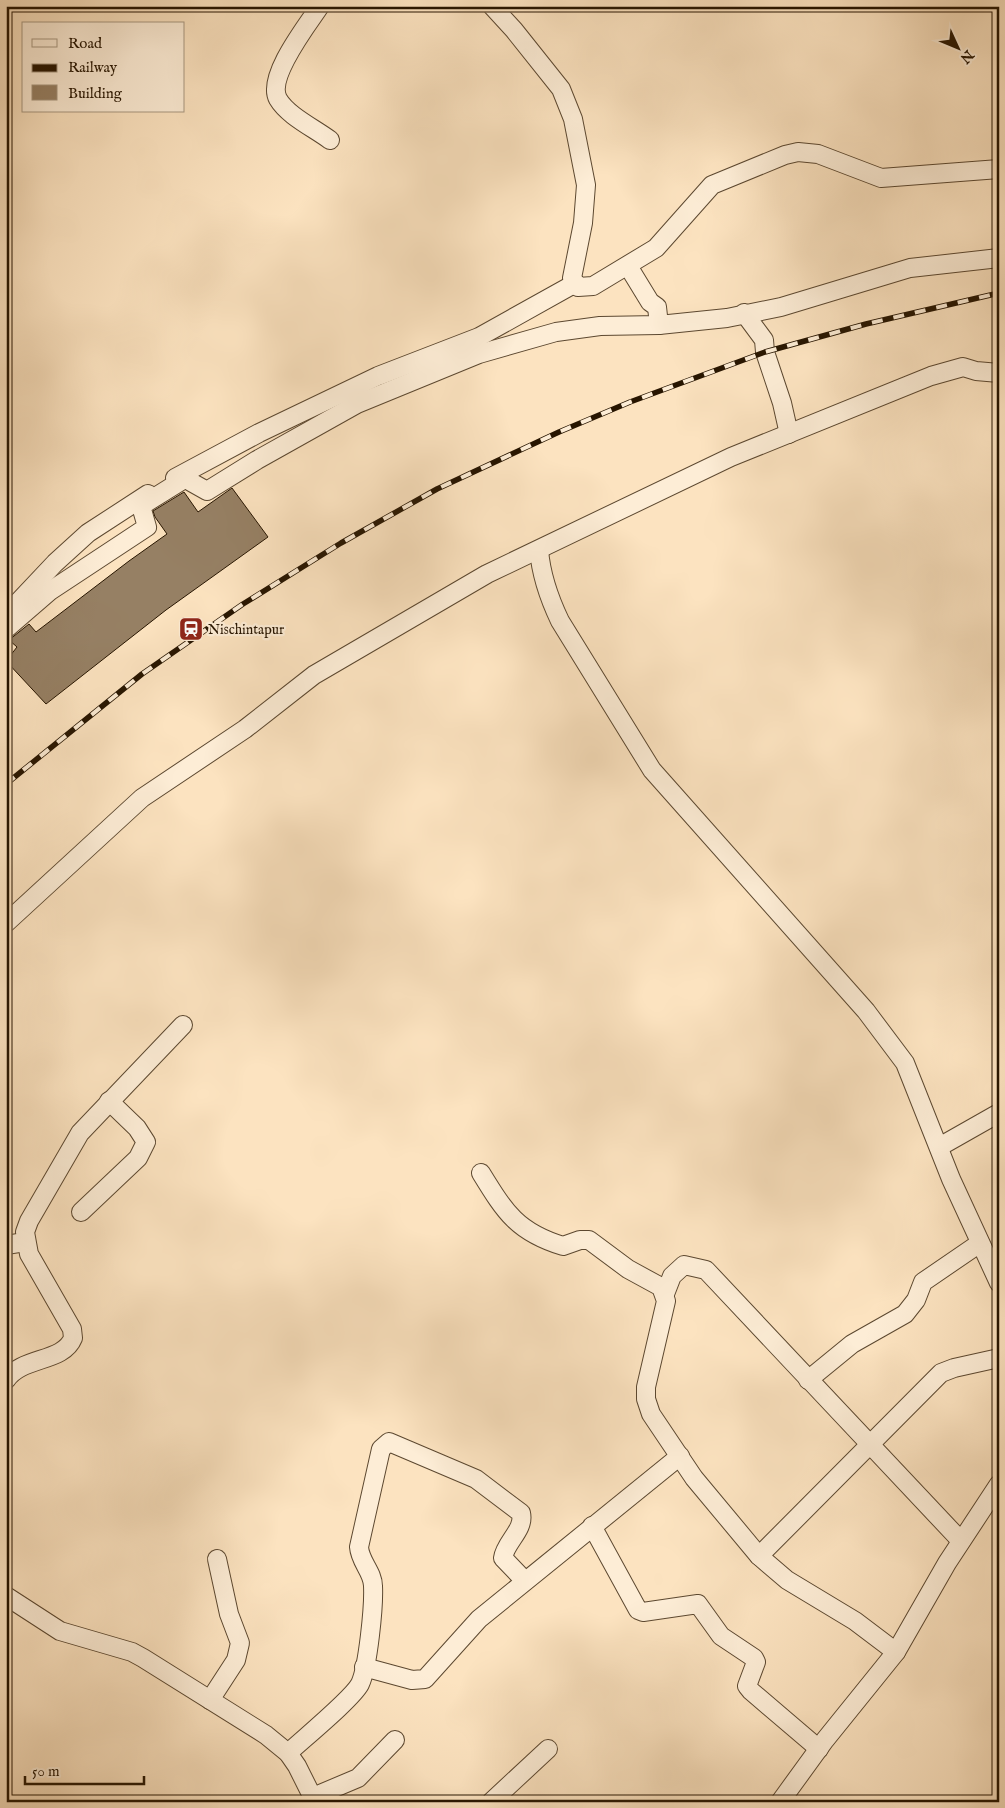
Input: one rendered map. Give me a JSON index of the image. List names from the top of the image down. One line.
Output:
{"places":{"station":["Nischintapur"]},"legend":["Road","Railway","Building"],"scale_bar":"50 m","north":"bottom right"}
